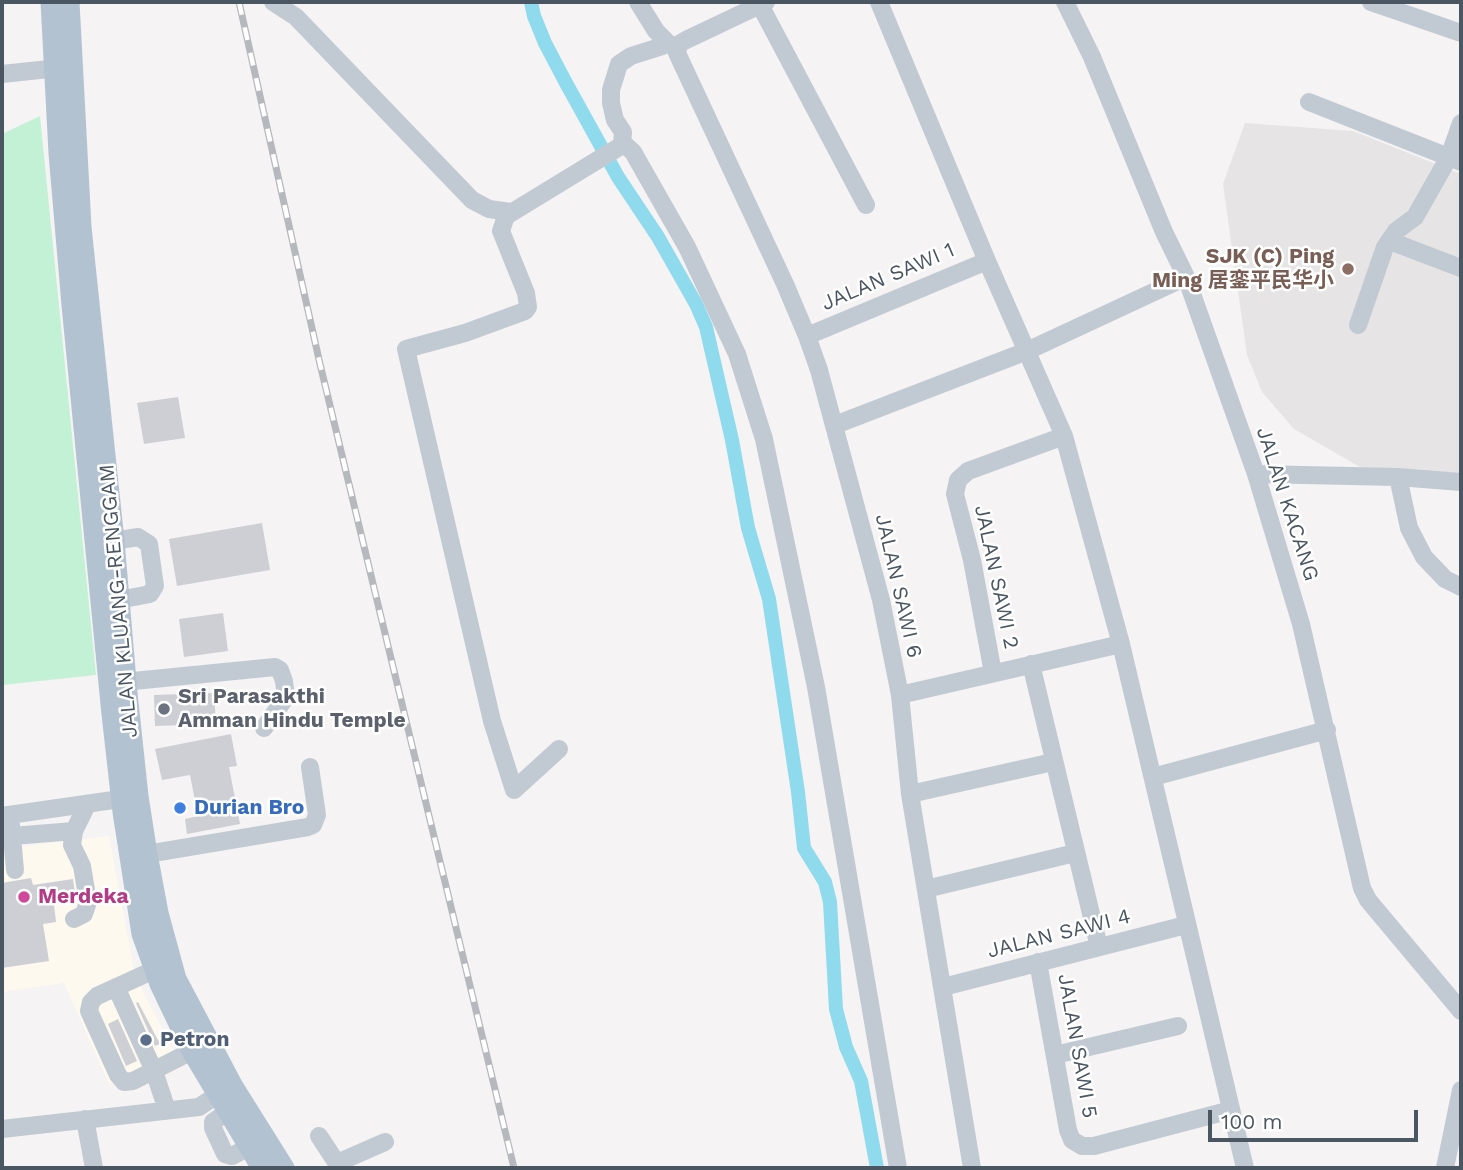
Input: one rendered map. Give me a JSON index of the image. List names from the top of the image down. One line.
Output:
{"streets":{"main road":["JALAN KLUANG-RENGGAM"],"street":["JALAN SAWI 1","JALAN KACANG","JALAN SAWI 2","JALAN SAWI 6","JALAN SAWI 4","JALAN SAWI 5"]},"crossings":[["JALAN SAWI 1","JALAN SAWI 6"],["JALAN SAWI 6","JALAN SAWI 4"],["JALAN SAWI 4","JALAN SAWI 5"]],"places":["SJK (C) Ping Ming 居銮平民华小","Sri Parasakthi Amman Hindu Temple","Durian Bro","Merdeka","Petron"],"scale_bar":"100 m"}
